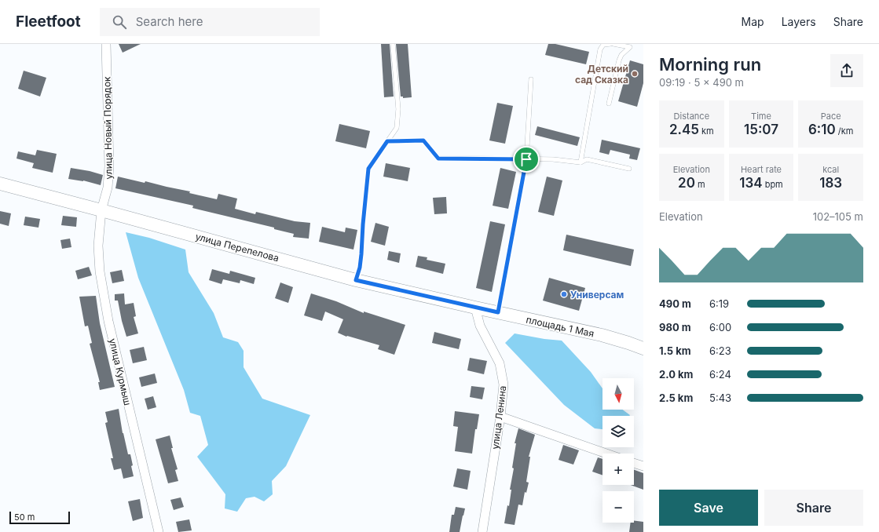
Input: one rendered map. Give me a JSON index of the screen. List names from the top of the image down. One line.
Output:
{"streets":{"street":["улица Новый Порядок","улица Перепелова","площадь 1 Мая","улица Курмыш","улица Ленина"]},"crossings":[["улица Новый Порядок","улица Перепелова"],["улица Новый Порядок","улица Курмыш"],["улица Перепелова","площадь 1 Мая"],["улица Перепелова","улица Курмыш"],["улица Перепелова","улица Ленина"],["площадь 1 Мая","улица Ленина"]],"places":["Детский сад Сказка","Универсам"],"scale_bar":"50 m","north":"bottom","page":{"header":"Fleetfoot","search":"Search here","nav":["Map","Layers","Share"],"heading":["Morning run","09:19 · 5 × 490 m"],"stats":[["Distance","2.45 km"],["Time","15:07"],["Pace","6:10 /km"],["Elevation","20 m"],["Heart rate","134 bpm"],["kcal","183"]],"chart":["Elevation","102–105 m"],"list":[{"name":"490 m","note":"6:19"},{"name":"980 m","note":"6:00"},{"name":"1.5 km","note":"6:23"},{"name":"2.0 km","note":"6:24"},{"name":"2.5 km","note":"5:43"}],"map_buttons":["+","−"],"buttons":["Save","Share"],"scale":"50 m"}}
